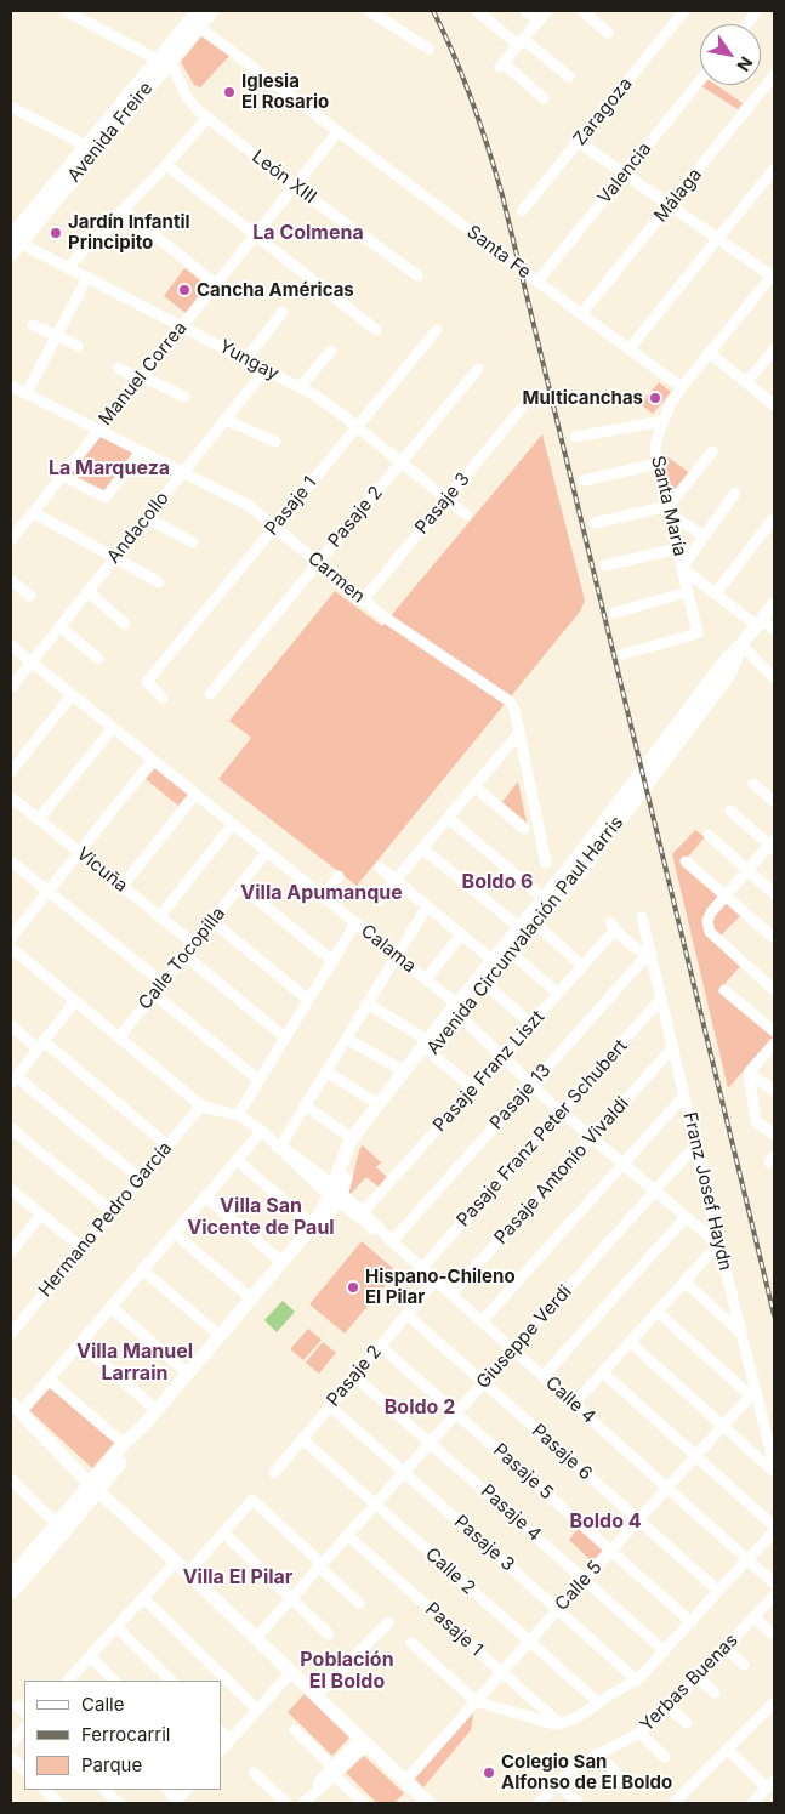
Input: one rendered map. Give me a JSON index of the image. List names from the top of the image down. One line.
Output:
{"streets":{"main road":["Avenida Freire","Avenida Circunvalación Paul Harris"],"street":["Zaragoza","Valencia","León XIII","Málaga","Santa Fe","Yungay","Manuel Correa","Pasaje 3","Pasaje 1","Santa María","Pasaje 2","Andacollo","Carmen","Vicuña","Calama","Calle Tocopilla","Pasaje Franz Liszt","Pasaje 13","Pasaje Franz Peter Schubert","Pasaje Antonio Vivaldi","Franz Josef Haydn","Hermano Pedro García","Giuseppe Verdi","Calle 4","Pasaje 6","Pasaje 5","Pasaje 4","Calle 2","Calle 5","Yerbas Buenas"]},"crossings":[["Avenida Freire","León XIII"],["Avenida Freire","Santa Fe"],["Avenida Freire","Yungay"],["Valencia","Santa Fe"],["León XIII","Manuel Correa"],["Málaga","Santa Fe"],["Santa Fe","Manuel Correa"],["Santa Fe","Santa María"],["Yungay","Manuel Correa"],["Yungay","Pasaje 3"],["Yungay","Pasaje 1"],["Yungay","Pasaje 2"],["Yungay","Andacollo"],["Manuel Correa","Carmen"],["Pasaje 3","Pasaje 2"],["Pasaje 3","Carmen"],["Pasaje 3","Giuseppe Verdi"],["Pasaje 3","Calle 5"],["Pasaje 1","Carmen"],["Pasaje 1","Giuseppe Verdi"],["Pasaje 1","Calle 5"],["Santa María","Avenida Circunvalación Paul Harris"],["Pasaje 2","Carmen"],["Pasaje 2","Calle 4"],["Pasaje 2","Pasaje 6"],["Pasaje 2","Pasaje 5"],["Pasaje 2","Pasaje 4"],["Pasaje 2","Calle 2"],["Andacollo","Carmen"],["Andacollo","Calama"],["Vicuña","Calle Tocopilla"],["Avenida Circunvalación Paul Harris","Calama"],["Avenida Circunvalación Paul Harris","Calle 4"],["Calama","Calle Tocopilla"],["Calama","Pasaje Franz Liszt"],["Calama","Pasaje 13"],["Calama","Pasaje Franz Peter Schubert"],["Calama","Pasaje Antonio Vivaldi"],["Calama","Franz Josef Haydn"],["Calama","Giuseppe Verdi"],["Pasaje Franz Liszt","Pasaje 13"],["Pasaje Franz Liszt","Franz Josef Haydn"],["Pasaje Franz Liszt","Calle 4"],["Pasaje 13","Franz Josef Haydn"],["Pasaje 13","Calle 4"],["Pasaje Franz Peter Schubert","Franz Josef Haydn"],["Pasaje Franz Peter Schubert","Calle 4"],["Pasaje Antonio Vivaldi","Franz Josef Haydn"],["Pasaje Antonio Vivaldi","Calle 4"],["Franz Josef Haydn","Giuseppe Verdi"],["Franz Josef Haydn","Calle 5"],["Giuseppe Verdi","Calle 4"],["Giuseppe Verdi","Pasaje 6"],["Giuseppe Verdi","Pasaje 5"],["Giuseppe Verdi","Pasaje 4"],["Giuseppe Verdi","Calle 2"],["Calle 4","Calle 5"],["Pasaje 6","Calle 5"],["Pasaje 5","Calle 5"],["Pasaje 4","Calle 5"],["Calle 2","Calle 5"]],"districts":["La Colmena","La Marqueza","Boldo 6","Villa Apumanque","Villa San Vicente de Paul","Villa Manuel Larrain","Boldo 2","Boldo 4","Villa El Pilar","Población El Boldo"],"places":["Iglesia El Rosario","Jardín Infantil Principito","Cancha Américas","Multicanchas","Hispano-Chileno El Pilar","Colegio San Alfonso de El Boldo"],"legend":["Calle","Ferrocarril","Parque"],"north":"bottom right"}
